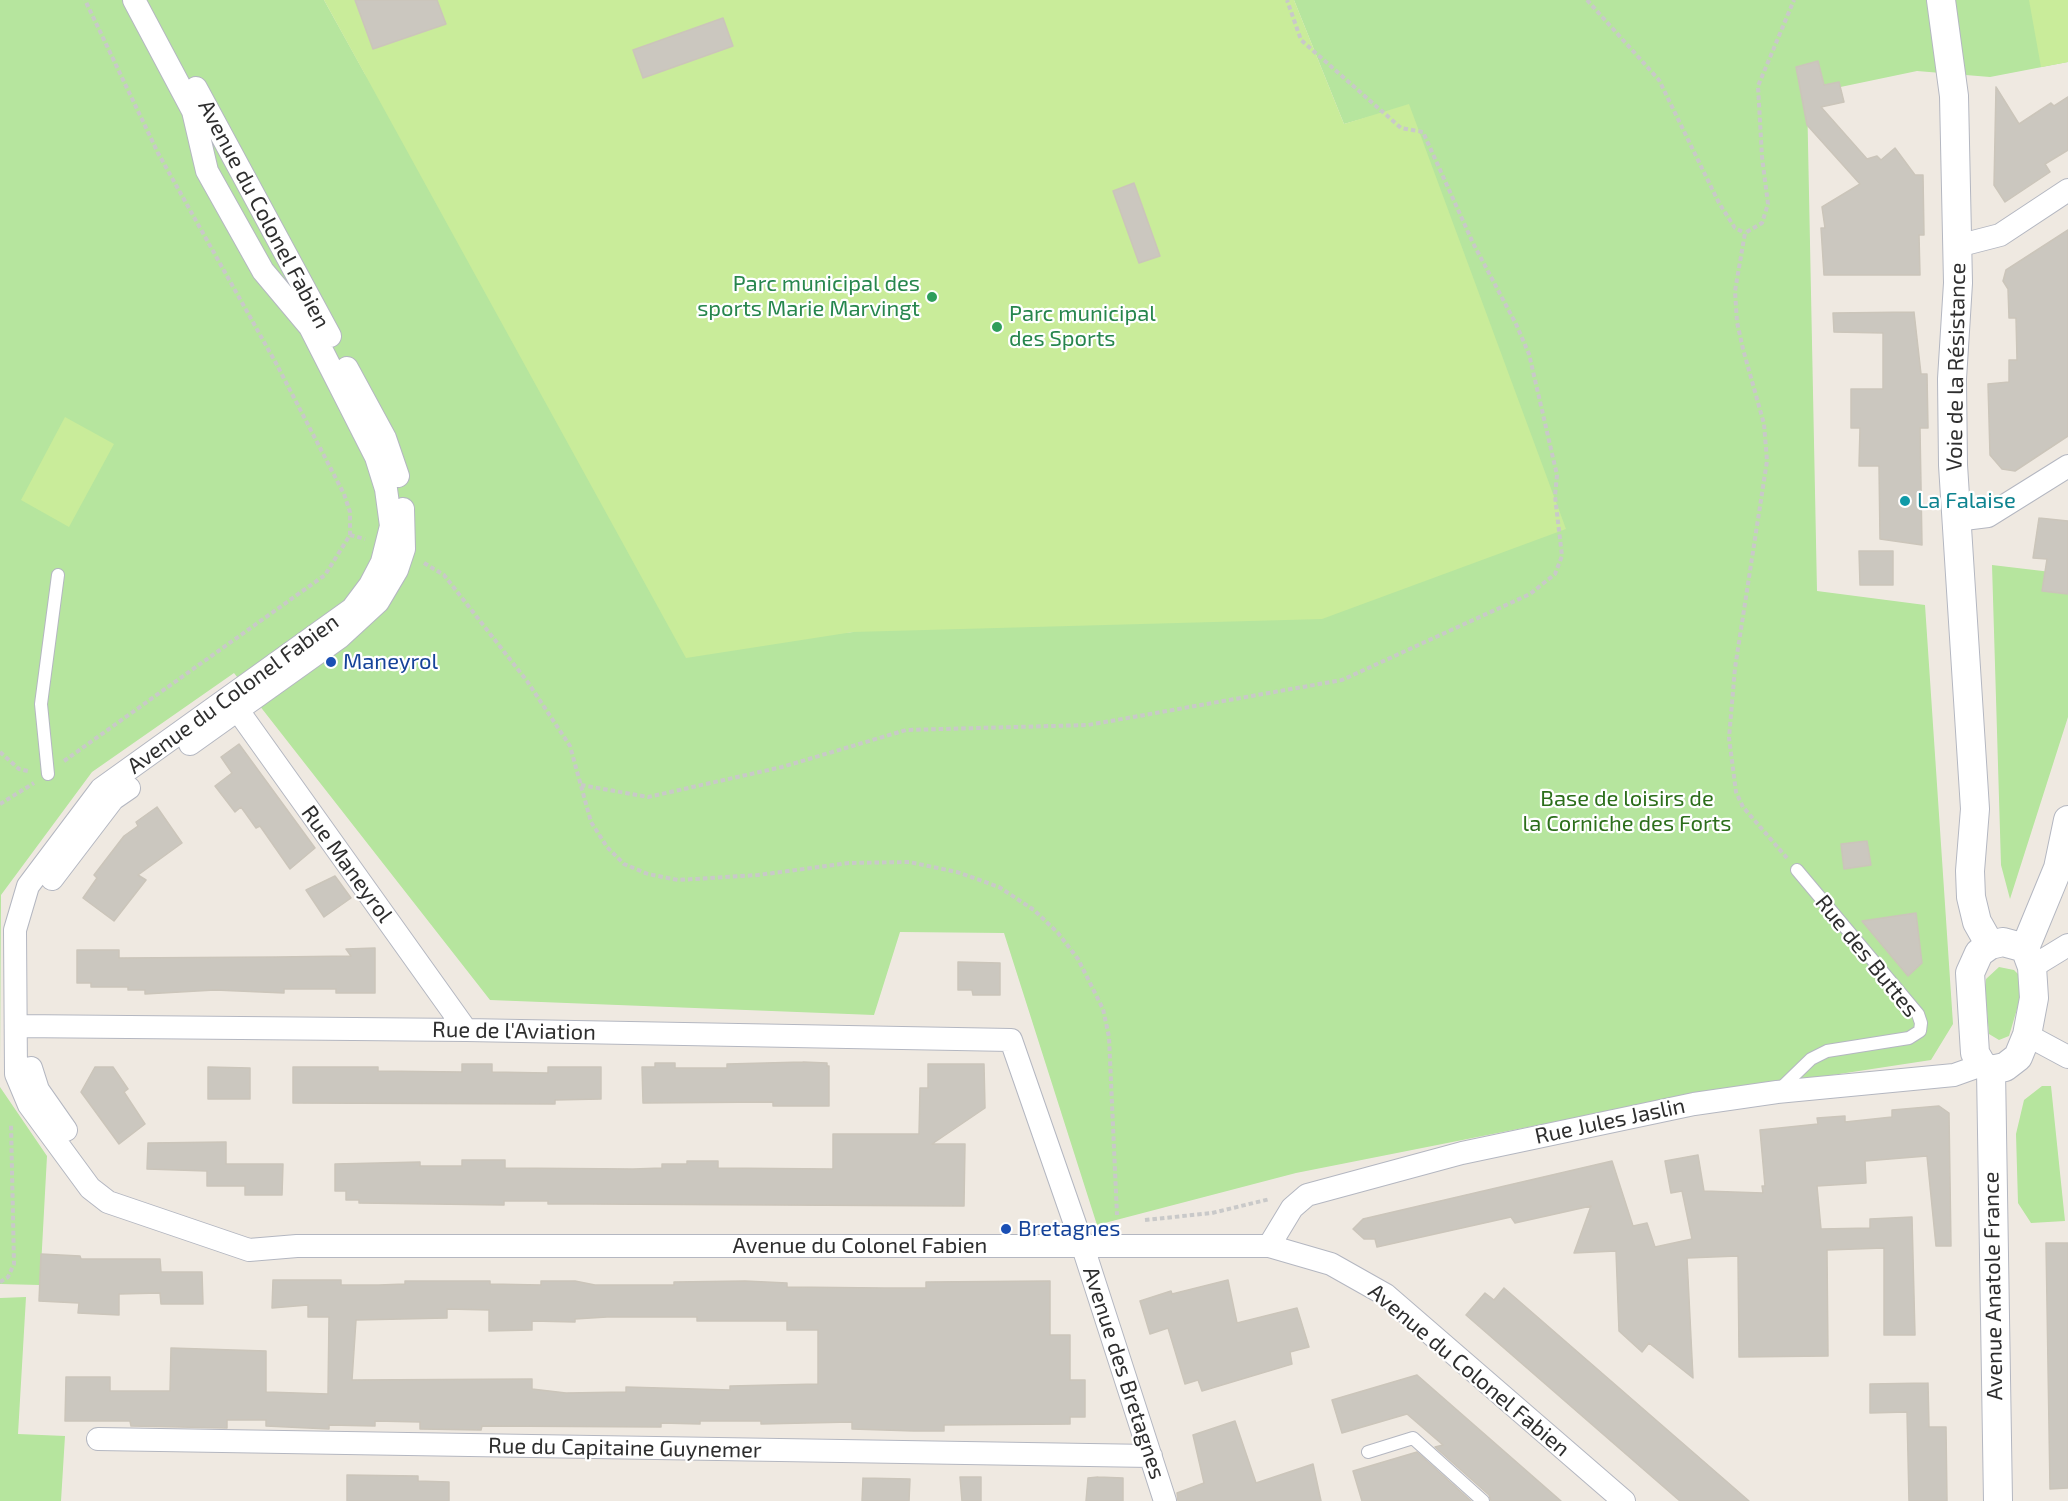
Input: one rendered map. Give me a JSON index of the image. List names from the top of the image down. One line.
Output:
{"streets":{"street":["Avenue du Colonel Fabien","Voie de la Résistance","Rue Maneyrol","Rue de l'Aviation","Rue Jules Jaslin","Avenue Anatole France","Avenue des Bretagnes","Rue du Capitaine Guynemer"],"lane":["Rue des Buttes"]},"crossings":[["Avenue du Colonel Fabien","Rue Maneyrol"],["Avenue du Colonel Fabien","Rue de l'Aviation"],["Avenue du Colonel Fabien","Avenue des Bretagnes"],["Voie de la Résistance","Avenue Anatole France"],["Rue Maneyrol","Rue de l'Aviation"],["Rue des Buttes","Rue Jules Jaslin"],["Rue de l'Aviation","Avenue des Bretagnes"],["Rue Jules Jaslin","Avenue Anatole France"],["Avenue des Bretagnes","Rue du Capitaine Guynemer"]],"parks":["Base de loisirs de la Corniche des Forts"],"places":["Parc municipal des sports Marie Marvingt","Parc municipal des Sports","La Falaise","Maneyrol","Bretagnes"]}
